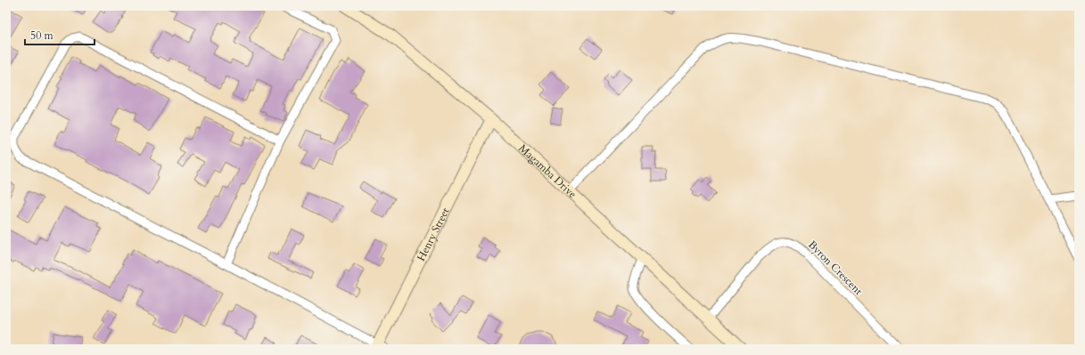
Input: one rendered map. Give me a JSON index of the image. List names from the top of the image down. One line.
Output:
{"streets":{"street":["Magamba Drive","Henry Street","Byron Crescent"]},"crossings":[["Magamba Drive","Henry Street"],["Magamba Drive","Byron Crescent"]],"scale_bar":"50 m"}
